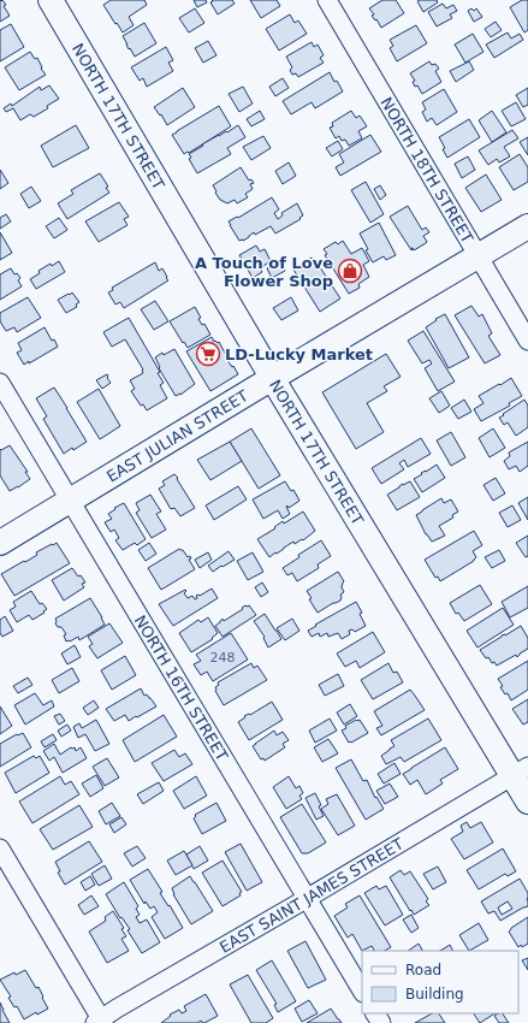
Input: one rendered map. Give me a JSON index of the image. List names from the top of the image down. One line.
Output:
{"streets":{"main road":["NORTH 17TH STREET","EAST JULIAN STREET"],"street":["NORTH 18TH STREET","NORTH 16TH STREET","EAST SAINT JAMES STREET"]},"crossings":[["NORTH 17TH STREET","EAST JULIAN STREET"],["NORTH 17TH STREET","EAST SAINT JAMES STREET"],["NORTH 18TH STREET","EAST JULIAN STREET"],["EAST JULIAN STREET","NORTH 16TH STREET"],["NORTH 16TH STREET","EAST SAINT JAMES STREET"]],"places":{"shop":["A Touch of Love Flower Shop"],"supermarket":["LD-Lucky Market"]},"house_numbers":["248"],"legend":["Road","Building"]}
